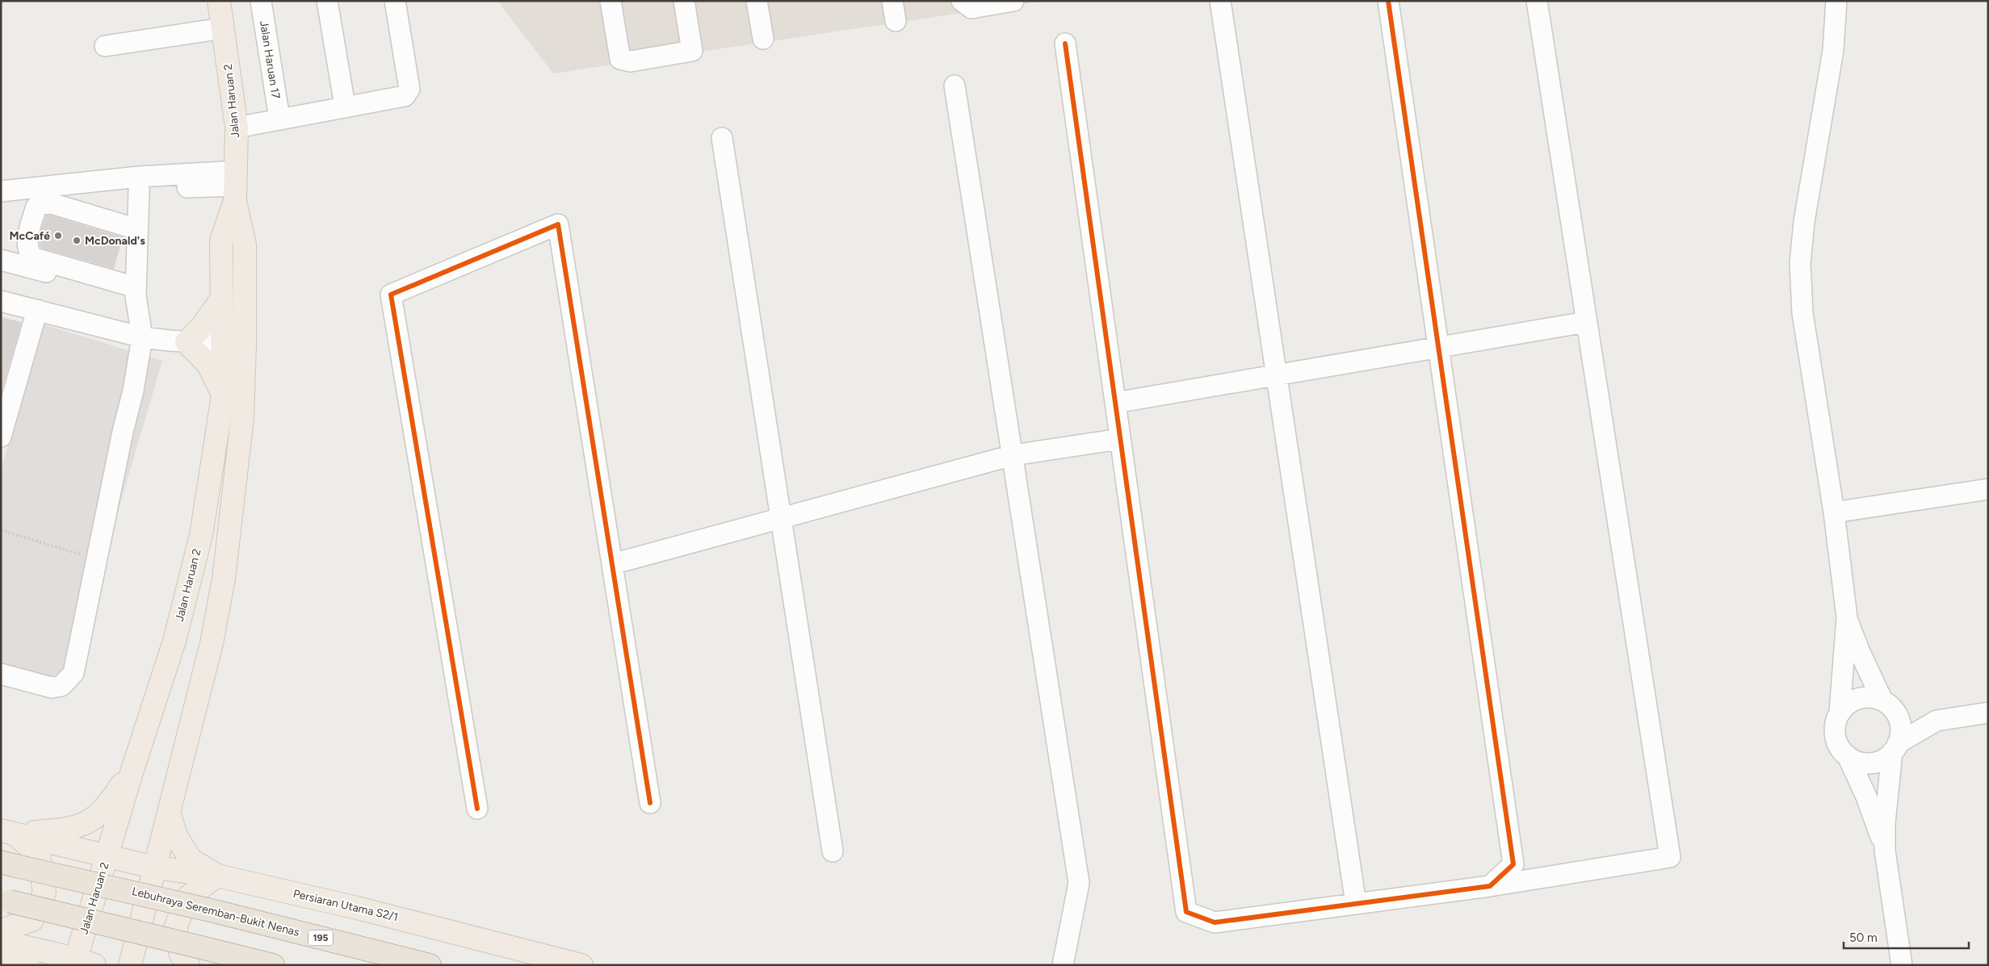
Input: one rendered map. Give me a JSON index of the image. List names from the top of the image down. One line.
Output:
{"streets":{"highway":["Lebuhraya Seremban-Bukit Nenas","195"],"main road":["Jalan Haruan 2","Persiaran Utama S2/1"],"street":["Jalan Haruan 17"]},"crossings":[["Jalan Haruan 2","Persiaran Utama S2/1"]],"places":["McCafé","McDonald's"],"scale_bar":"50 m"}
